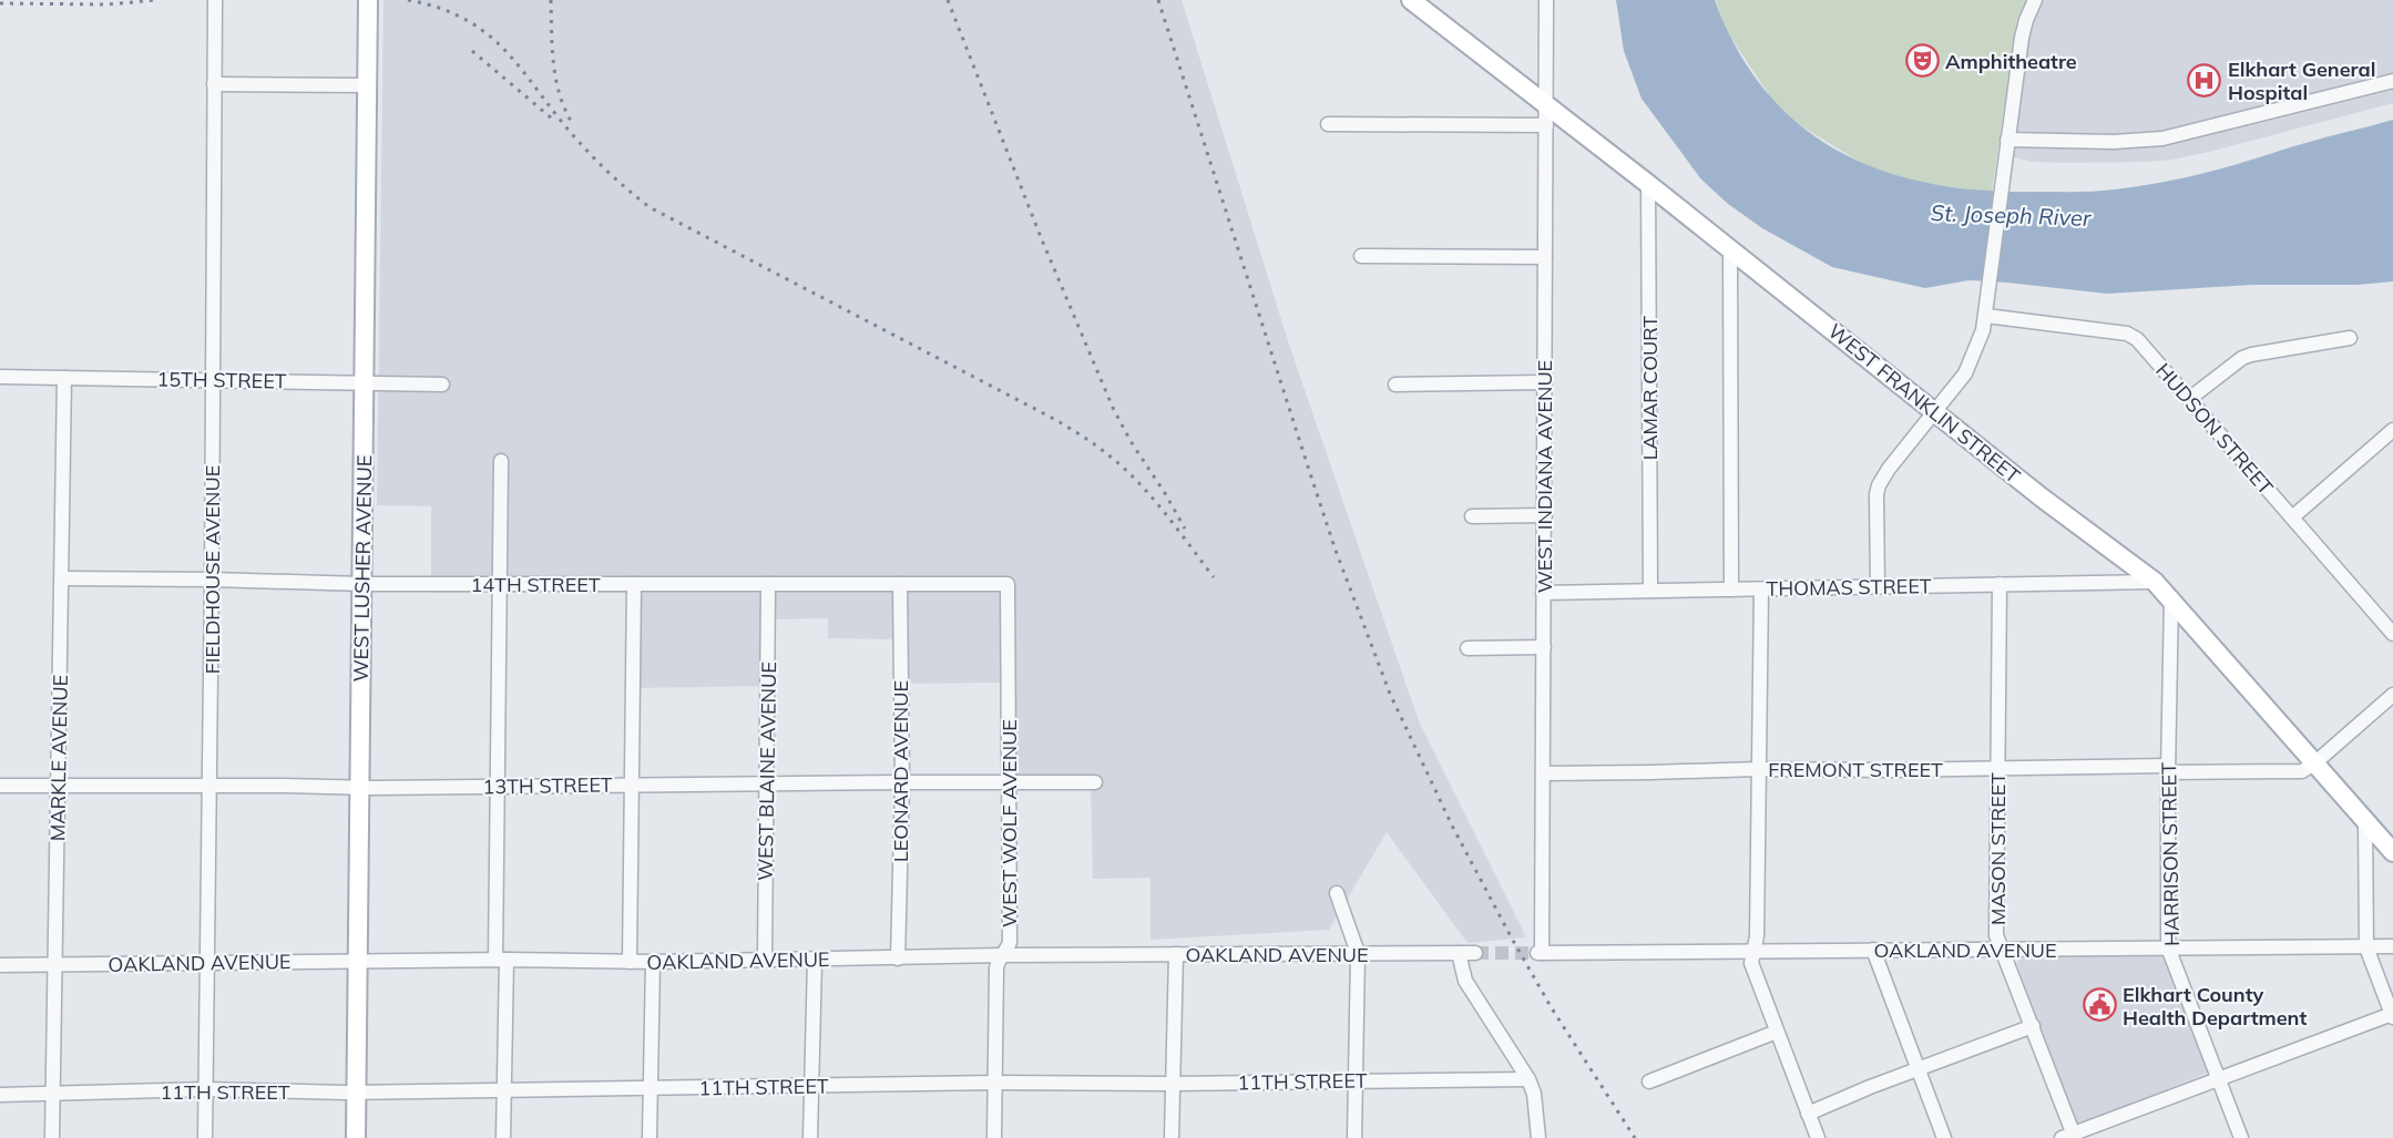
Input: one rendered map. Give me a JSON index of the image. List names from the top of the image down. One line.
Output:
{"streets":{"main road":["WEST FRANKLIN STREET","WEST LUSHER AVENUE"],"street":["15TH STREET","LAMAR COURT","HUDSON STREET","WEST INDIANA AVENUE","FIELDHOUSE AVENUE","14TH STREET","THOMAS STREET","MARKLE AVENUE","FREMONT STREET","WEST BLAINE AVENUE","LEONARD AVENUE","13TH STREET","WEST WOLF AVENUE","MASON STREET","HARRISON STREET","OAKLAND AVENUE","11TH STREET"]},"crossings":[["15TH STREET","WEST LUSHER AVENUE"],["15TH STREET","FIELDHOUSE AVENUE"],["15TH STREET","MARKLE AVENUE"],["LAMAR COURT","WEST FRANKLIN STREET"],["LAMAR COURT","THOMAS STREET"],["WEST FRANKLIN STREET","WEST INDIANA AVENUE"],["WEST FRANKLIN STREET","THOMAS STREET"],["WEST FRANKLIN STREET","FREMONT STREET"],["WEST FRANKLIN STREET","HARRISON STREET"],["WEST INDIANA AVENUE","THOMAS STREET"],["WEST INDIANA AVENUE","FREMONT STREET"],["WEST INDIANA AVENUE","OAKLAND AVENUE"],["WEST LUSHER AVENUE","14TH STREET"],["WEST LUSHER AVENUE","13TH STREET"],["WEST LUSHER AVENUE","OAKLAND AVENUE"],["WEST LUSHER AVENUE","11TH STREET"],["FIELDHOUSE AVENUE","14TH STREET"],["FIELDHOUSE AVENUE","13TH STREET"],["FIELDHOUSE AVENUE","OAKLAND AVENUE"],["FIELDHOUSE AVENUE","11TH STREET"],["14TH STREET","MARKLE AVENUE"],["14TH STREET","WEST BLAINE AVENUE"],["14TH STREET","LEONARD AVENUE"],["14TH STREET","WEST WOLF AVENUE"],["THOMAS STREET","MASON STREET"],["MARKLE AVENUE","13TH STREET"],["MARKLE AVENUE","OAKLAND AVENUE"],["MARKLE AVENUE","11TH STREET"],["FREMONT STREET","MASON STREET"],["FREMONT STREET","HARRISON STREET"],["WEST BLAINE AVENUE","13TH STREET"],["WEST BLAINE AVENUE","OAKLAND AVENUE"],["LEONARD AVENUE","13TH STREET"],["LEONARD AVENUE","OAKLAND AVENUE"],["13TH STREET","WEST WOLF AVENUE"],["WEST WOLF AVENUE","OAKLAND AVENUE"],["WEST WOLF AVENUE","11TH STREET"],["MASON STREET","OAKLAND AVENUE"],["HARRISON STREET","OAKLAND AVENUE"]],"water":["St. Joseph River"],"places":{"theatre":["Amphitheatre"],"hospital":["Elkhart General Hospital"],"public building":["Elkhart County Health Department"]}}
